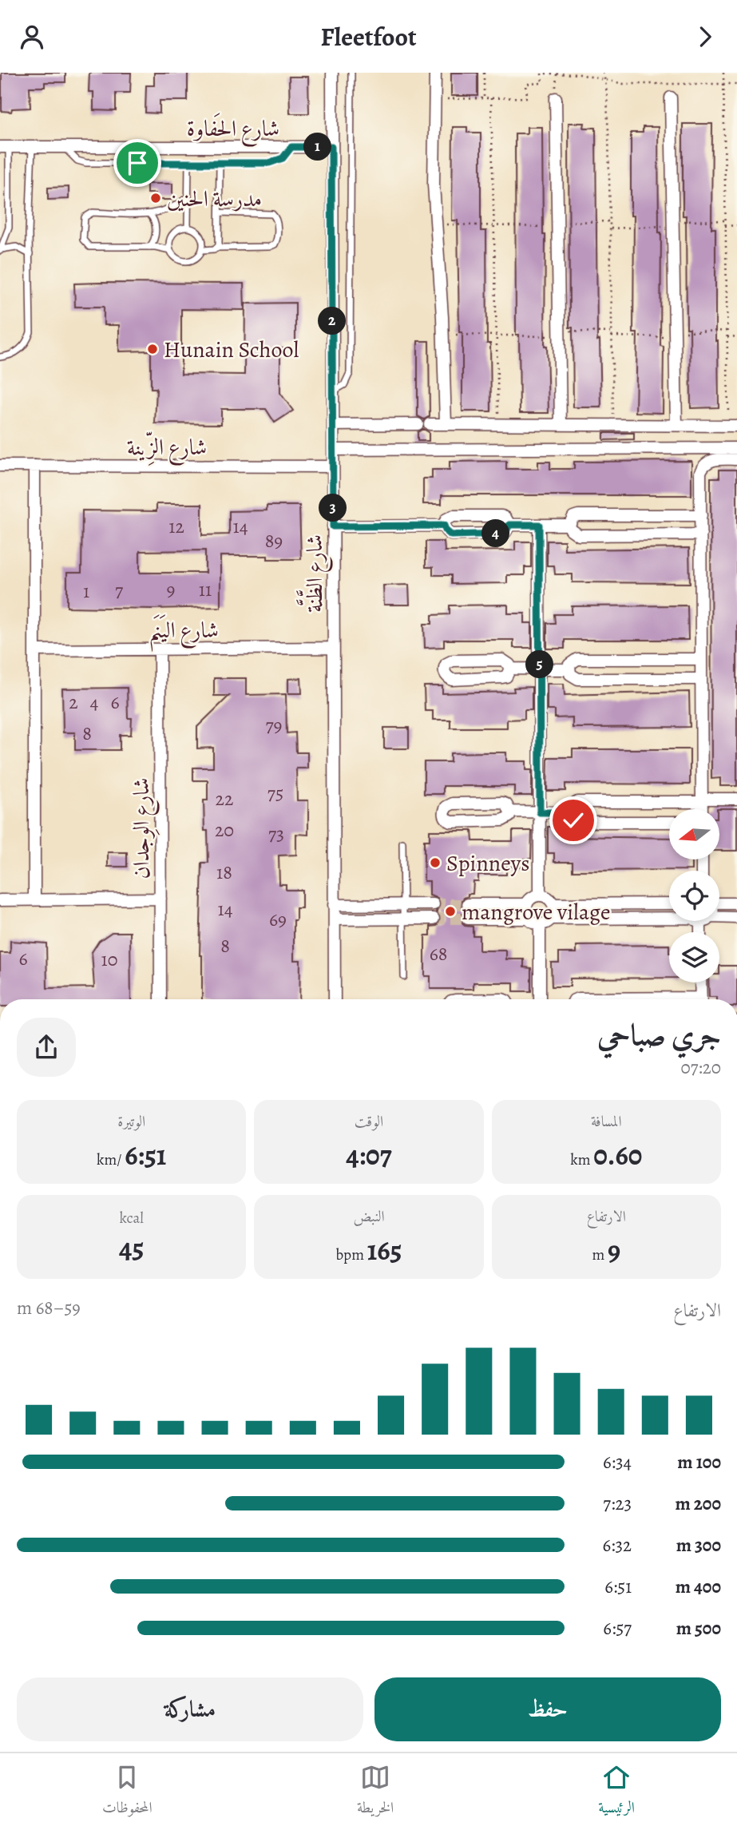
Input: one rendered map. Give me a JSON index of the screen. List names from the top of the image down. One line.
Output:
{"streets":{"street":["شارع الحَفاوة","شارع الزِّينة","شارع الظَّنَّة","شارع اليَنَم","شارع الوِجدان"]},"crossings":[["شارع الحَفاوة","شارع الظَّنَّة"],["شارع الزِّينة","شارع الظَّنَّة"],["شارع الظَّنَّة","شارع اليَنَم"],["شارع اليَنَم","شارع الوِجدان"]],"places":["مدرسة الحنين","Hunain School","Spinneys","mangrove vilage"],"house_numbers":["12","14","89","9","11","7","1","2","4","6","79","8","75","22","20","73","18","14","69","8","68","6","10"],"north":"left","page":{"header":"Fleetfoot","pins":["1","2","3","4","5"],"heading":["جري صباحي","07:20"],"stats":[["المسافة","0.60 km"],["الوقت","4:07"],["الوتيرة","6:51 /km"],["الارتفاع","9 m"],["النبض","165 bpm"],["kcal","45"]],"chart":["الارتفاع","59–68 m"],"list":[{"name":"100 m","note":"6:34"},{"name":"200 m","note":"7:23"},{"name":"300 m","note":"6:32"},{"name":"400 m","note":"6:51"},{"name":"500 m","note":"6:57"}],"buttons":["حفظ","مشاركة"],"tabs":["الرئيسية","الخريطة","المحفوظات"]}}
